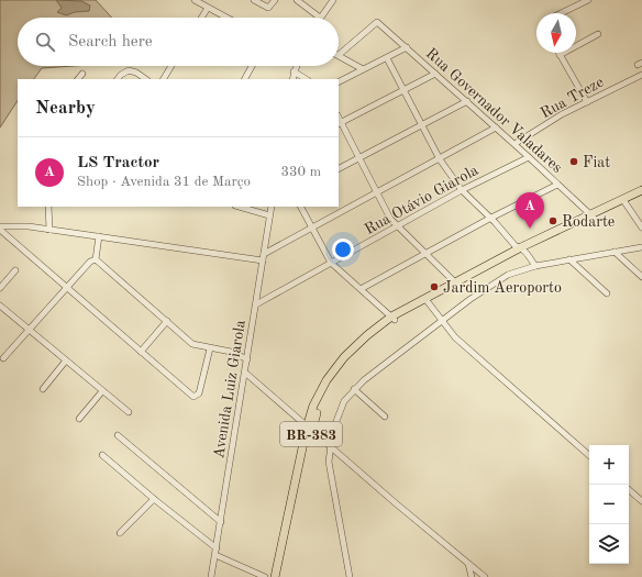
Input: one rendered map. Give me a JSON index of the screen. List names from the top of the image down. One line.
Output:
{"streets":{"main road":["BR-383"],"street":["Rua Treze","Rua Governador Valadares","Rua Otávio Giarola","Avenida Luiz Giarola"]},"crossings":[["Rua Treze","Rua Governador Valadares"],["Rua Governador Valadares","Rua Otávio Giarola"],["Rua Governador Valadares","BR-383"],["Rua Otávio Giarola","Avenida Luiz Giarola"]],"places":["Fiat","Rodarte","Jardim Aeroporto"],"north":"bottom","page":{"search":"Search here","heading":"Nearby","list":[{"mark":"A","name":"LS Tractor","note":"Shop · Avenida 31 de Março","value":"330 m"}],"pins":"A","map_buttons":["+","−"]}}
